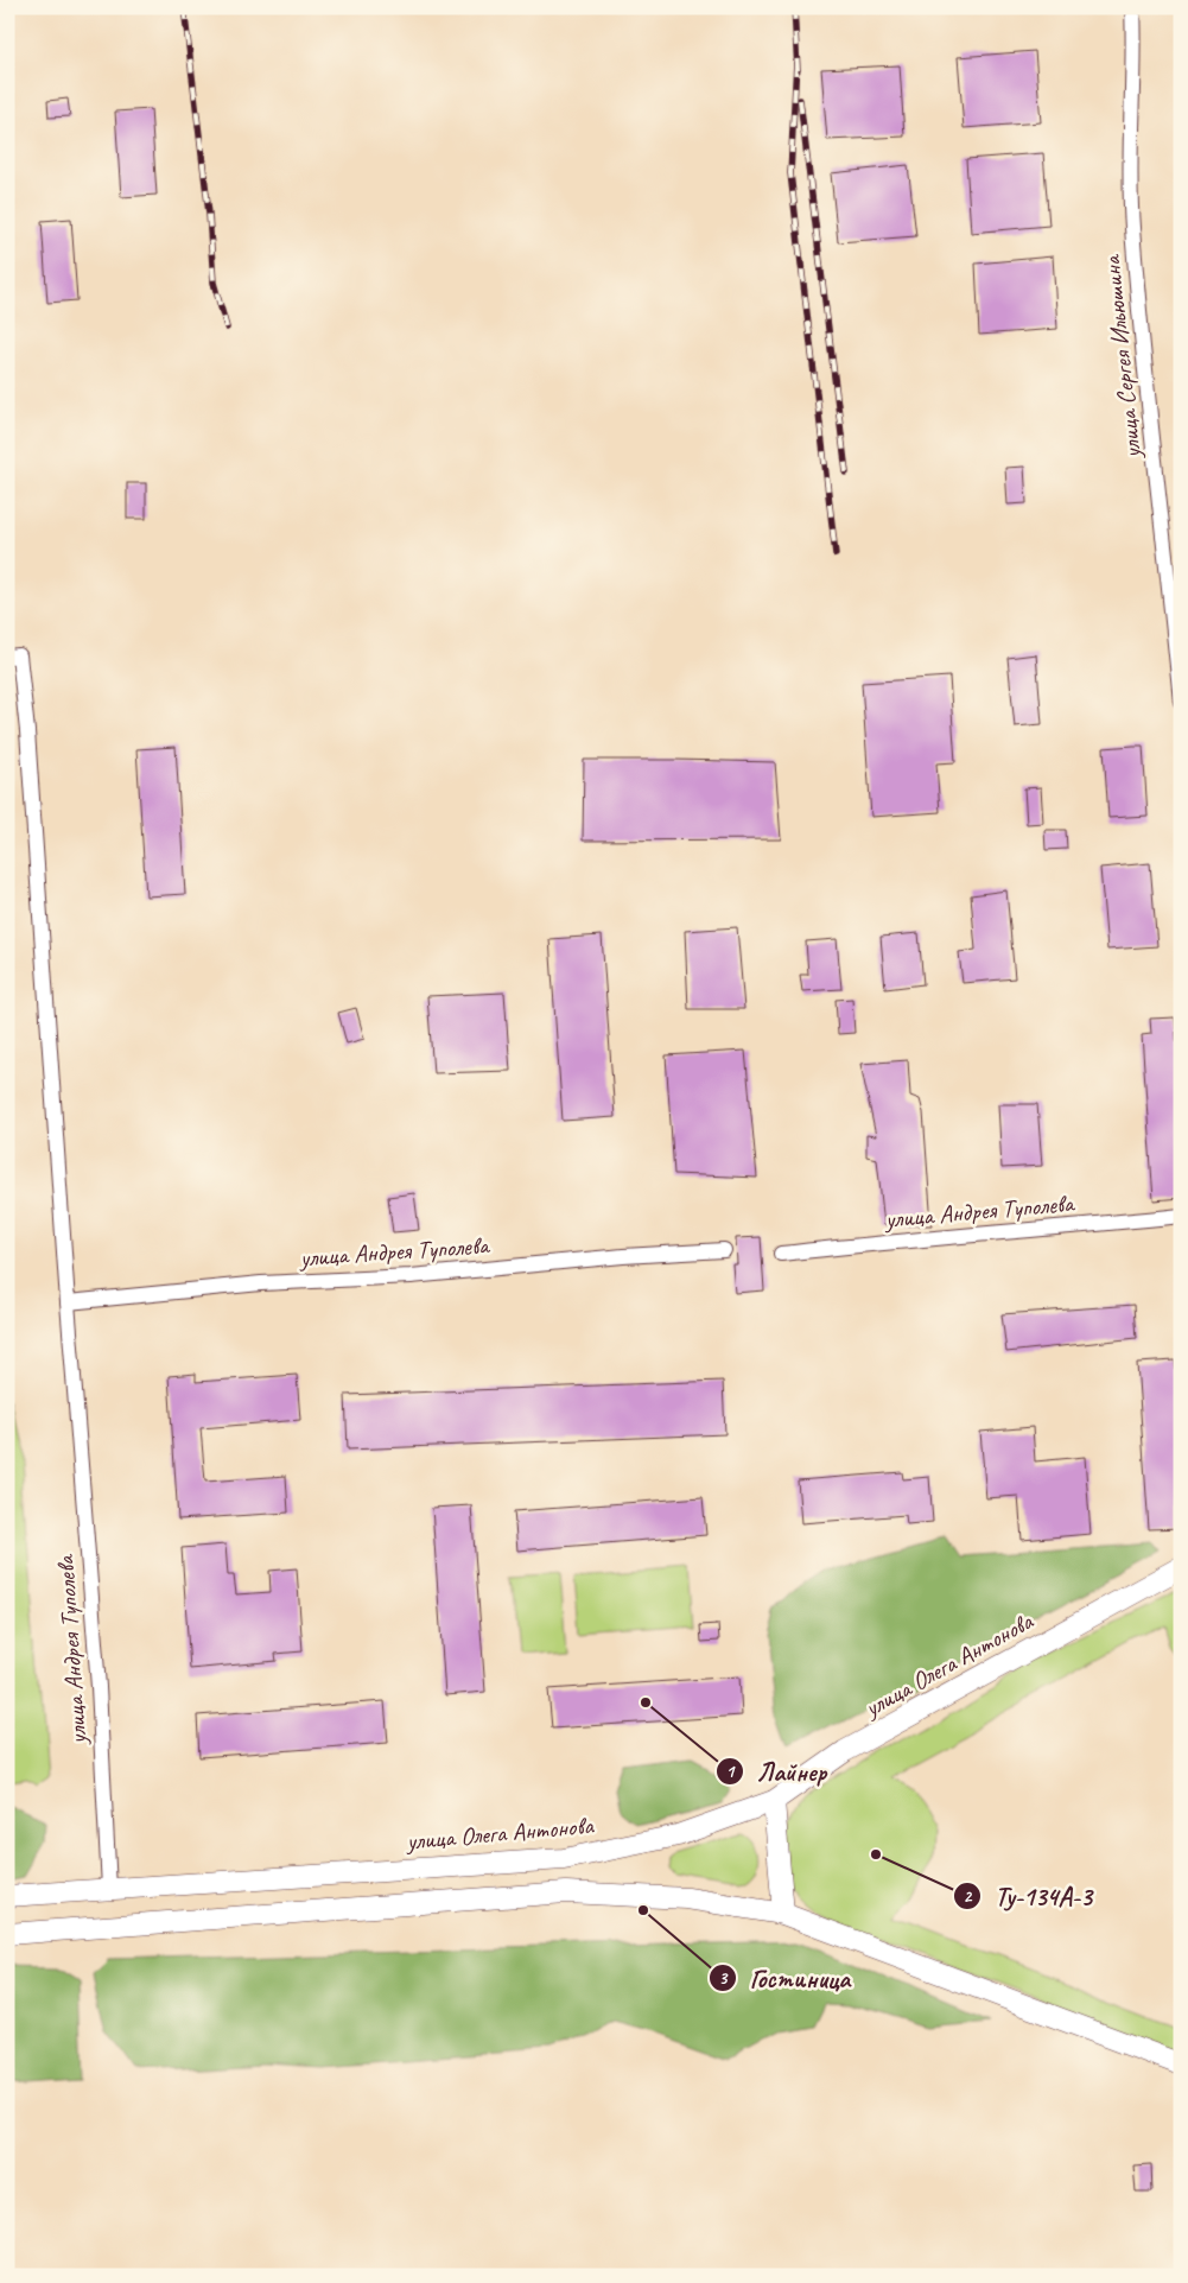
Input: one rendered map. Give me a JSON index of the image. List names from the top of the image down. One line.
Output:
{"streets":{"street":["улица Сергея Ильюшина","улица Андрея Туполева","улица Олега Антонова"]},"crossings":[["улица Андрея Туполева","улица Олега Антонова"]],"places":["Лайнер","Ту-134А-3","Гостиница"]}
